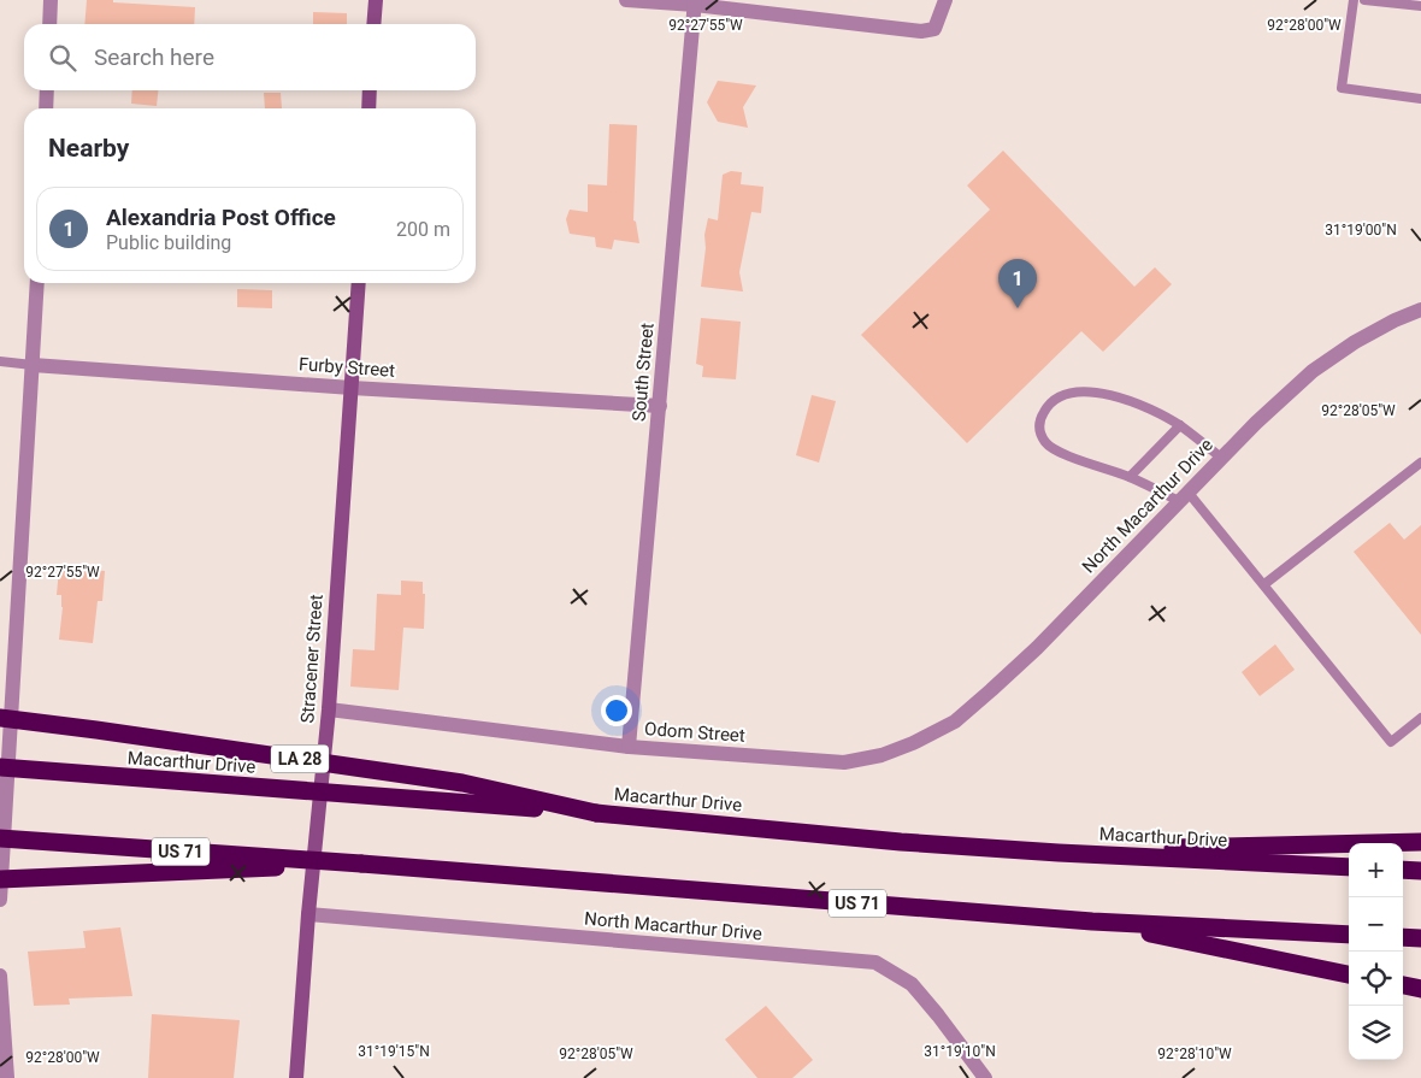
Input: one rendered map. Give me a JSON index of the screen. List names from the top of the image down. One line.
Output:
{"streets":{"highway":["LA 28","Macarthur Drive","US 71"],"street":["Furby Street","South Street","North Macarthur Drive","Stracener Street","Odom Street"]},"crossings":[["Furby Street","South Street"],["Furby Street","Stracener Street"],["South Street","Odom Street"],["North Macarthur Drive","Stracener Street"],["North Macarthur Drive","Odom Street"],["Stracener Street","Odom Street"],["LA 28","Macarthur Drive"]],"page":{"search":"Search here","heading":"Nearby","list":[{"mark":"1","name":"Alexandria Post Office","note":"Public building","value":"200 m"}],"pins":"1","map_buttons":["+","−"]},"coordinates":["92°27'55\"W","92°28'00\"W","31°19'00\"N","92°28'05\"W","31°19'15\"N","31°19'10\"N","92°28'10\"W"]}
